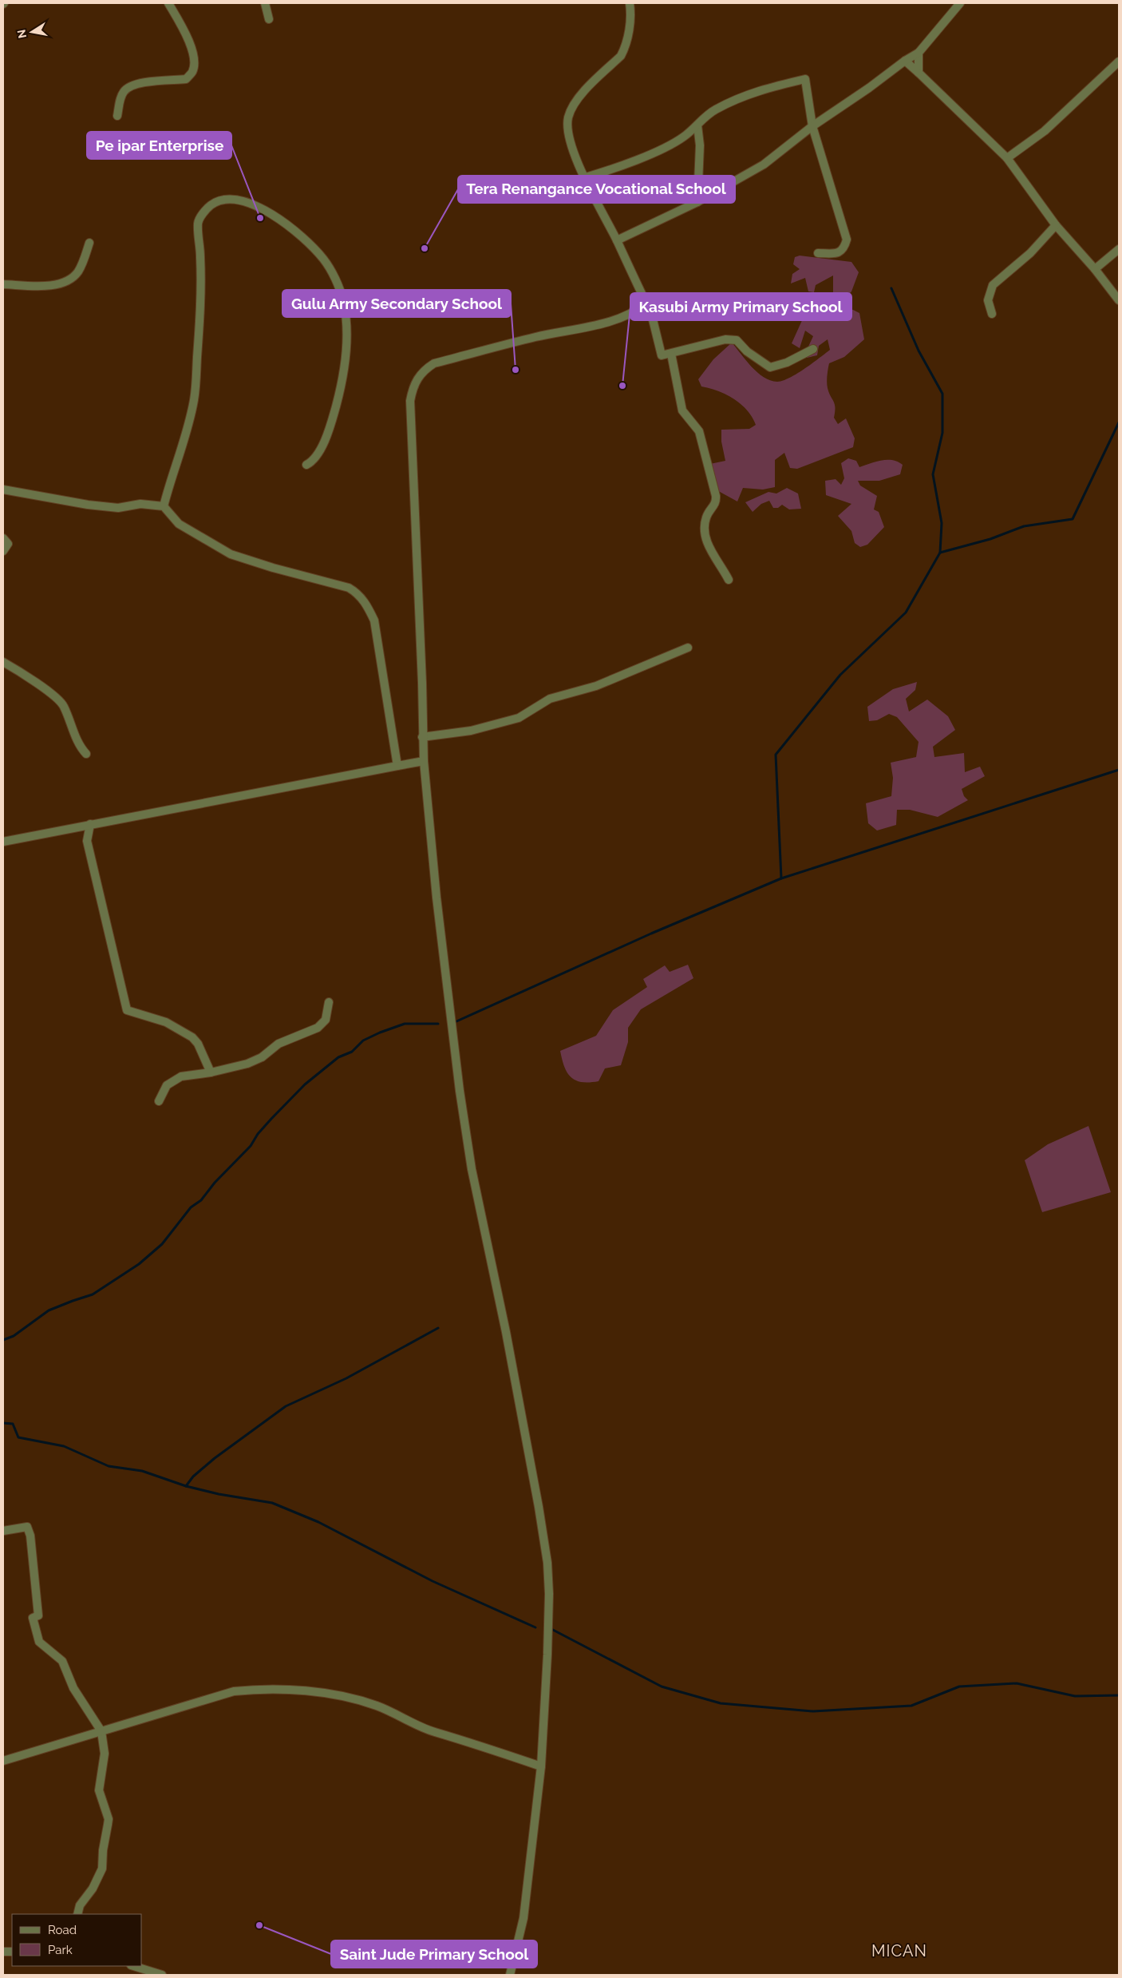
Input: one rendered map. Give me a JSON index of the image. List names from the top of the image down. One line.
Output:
{"districts":["MICAN"],"places":["Pe ipar Enterprise","Tera Renangance Vocational School","Gulu Army Secondary School","Kasubi Army Primary School","Saint Jude Primary School"],"legend":["Road","Park"],"north":"left"}
